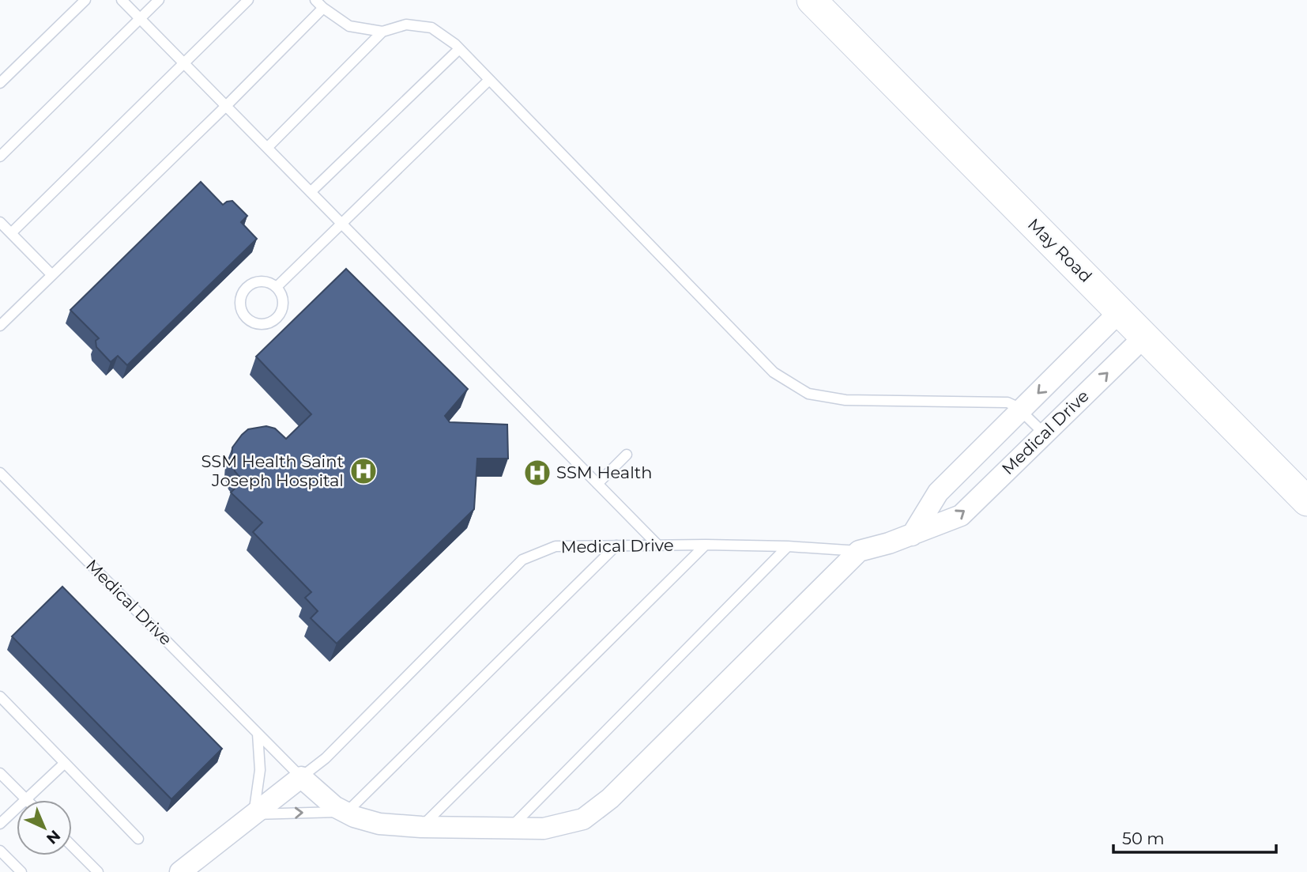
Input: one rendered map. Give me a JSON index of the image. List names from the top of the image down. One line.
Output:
{"streets":{"street":["May Road","Medical Drive"]},"crossings":[["May Road","Medical Drive"]],"places":{"hospital":["SSM Health Saint Joseph Hospital","SSM Health"]},"scale_bar":"50 m","north":"bottom right"}
